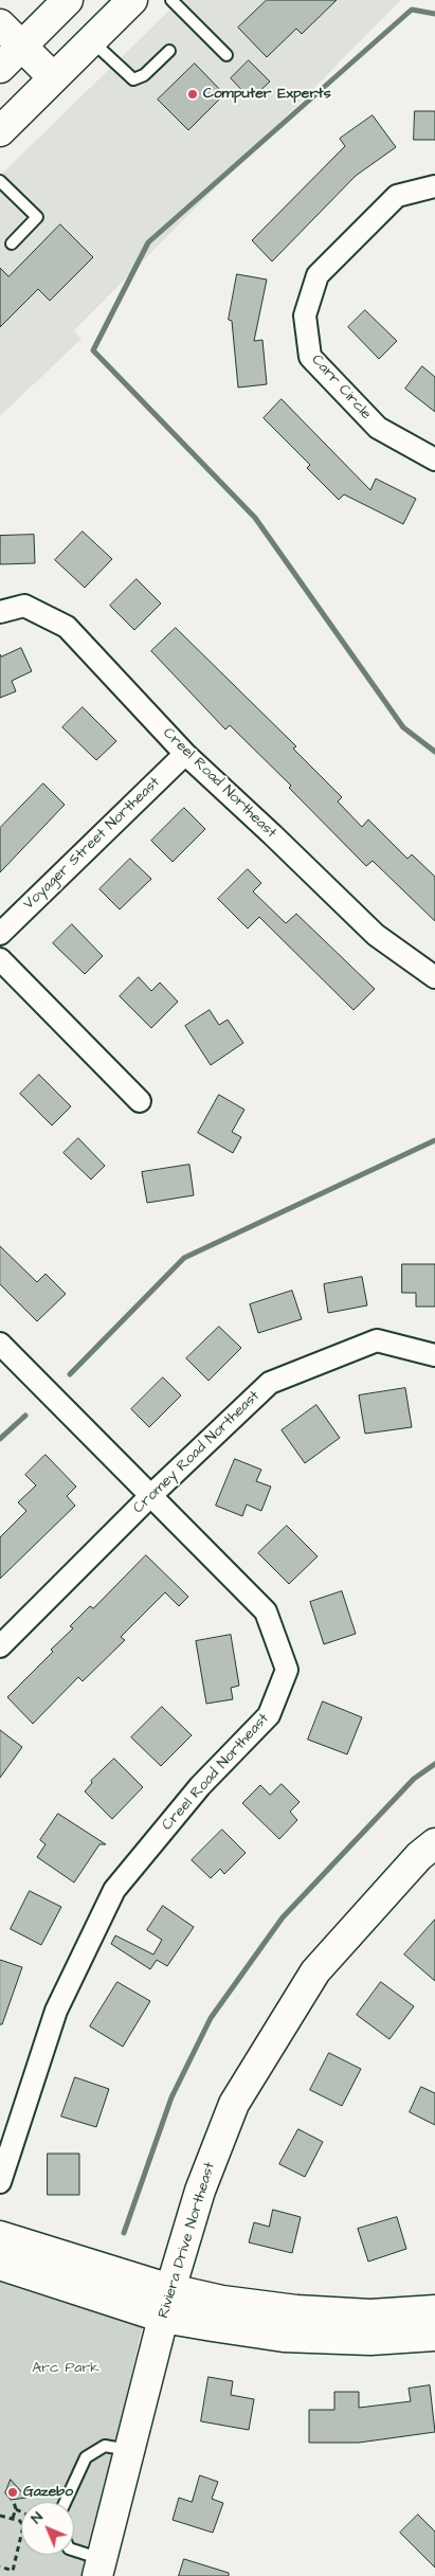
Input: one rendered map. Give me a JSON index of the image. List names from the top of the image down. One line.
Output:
{"streets":{"street":["Carr Circle","Creel Road Northeast","Voyager Street Northeast","Cromey Road Northeast","Riviera Drive Northeast"]},"crossings":[["Creel Road Northeast","Voyager Street Northeast"],["Creel Road Northeast","Cromey Road Northeast"]],"parks":["Arc Park"],"places":["Computer Experts","Gazebo"],"north":"top left"}
